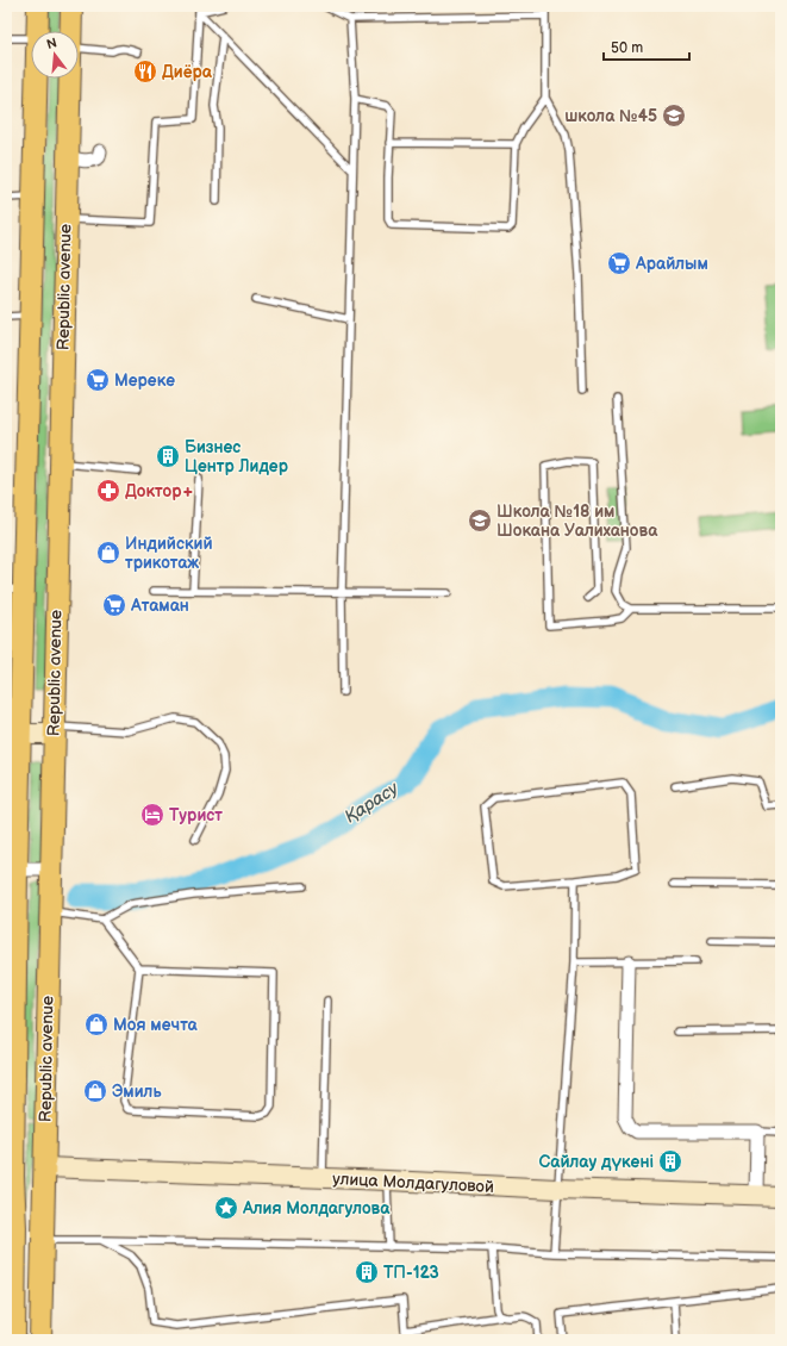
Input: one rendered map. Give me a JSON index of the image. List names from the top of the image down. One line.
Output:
{"streets":{"main road":["Republic avenue"],"street":["улица Молдагуловой"]},"crossings":[["Republic avenue","улица Молдагуловой"]],"water":["Қарасу"],"places":{"restaurant":["Диёра"],"school or university":["школа №45","Школа №18 им Шокана Уалиханова"],"supermarket":["Арайлым","Мереке","Атаман"],"building":["Бизнес Центр Лидер","Сайлау дүкені","ТП-123"],"pharmacy":["Доктор+"],"shop":["Индийский трикотаж","Моя мечта","Эмиль"],"hotel":["Турист"],"place":["Алия Молдагулова"]},"scale_bar":"50 m","north":"top"}
